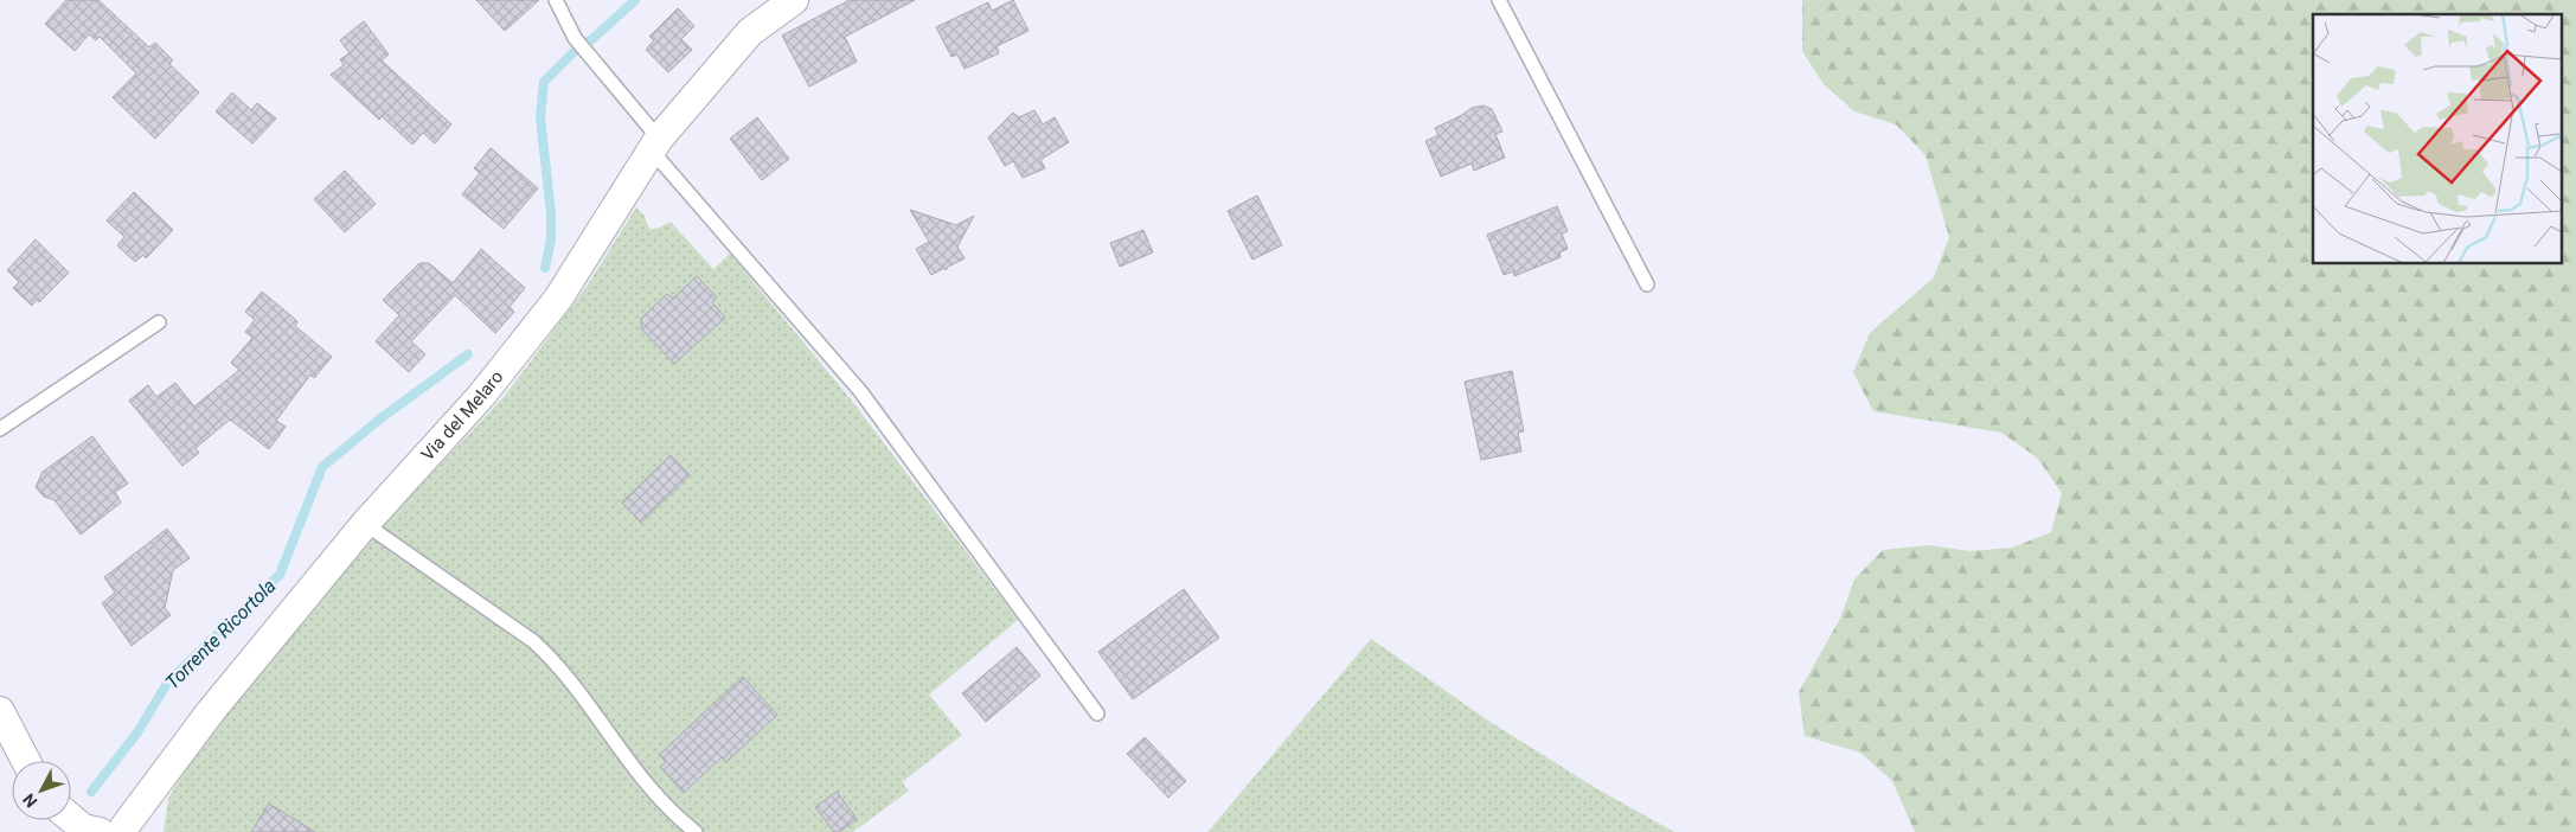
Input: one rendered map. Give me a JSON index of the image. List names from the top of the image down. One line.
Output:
{"streets":{"street":["Via del Melaro"]},"water":["Torrente Ricortola"],"north":"bottom left"}
